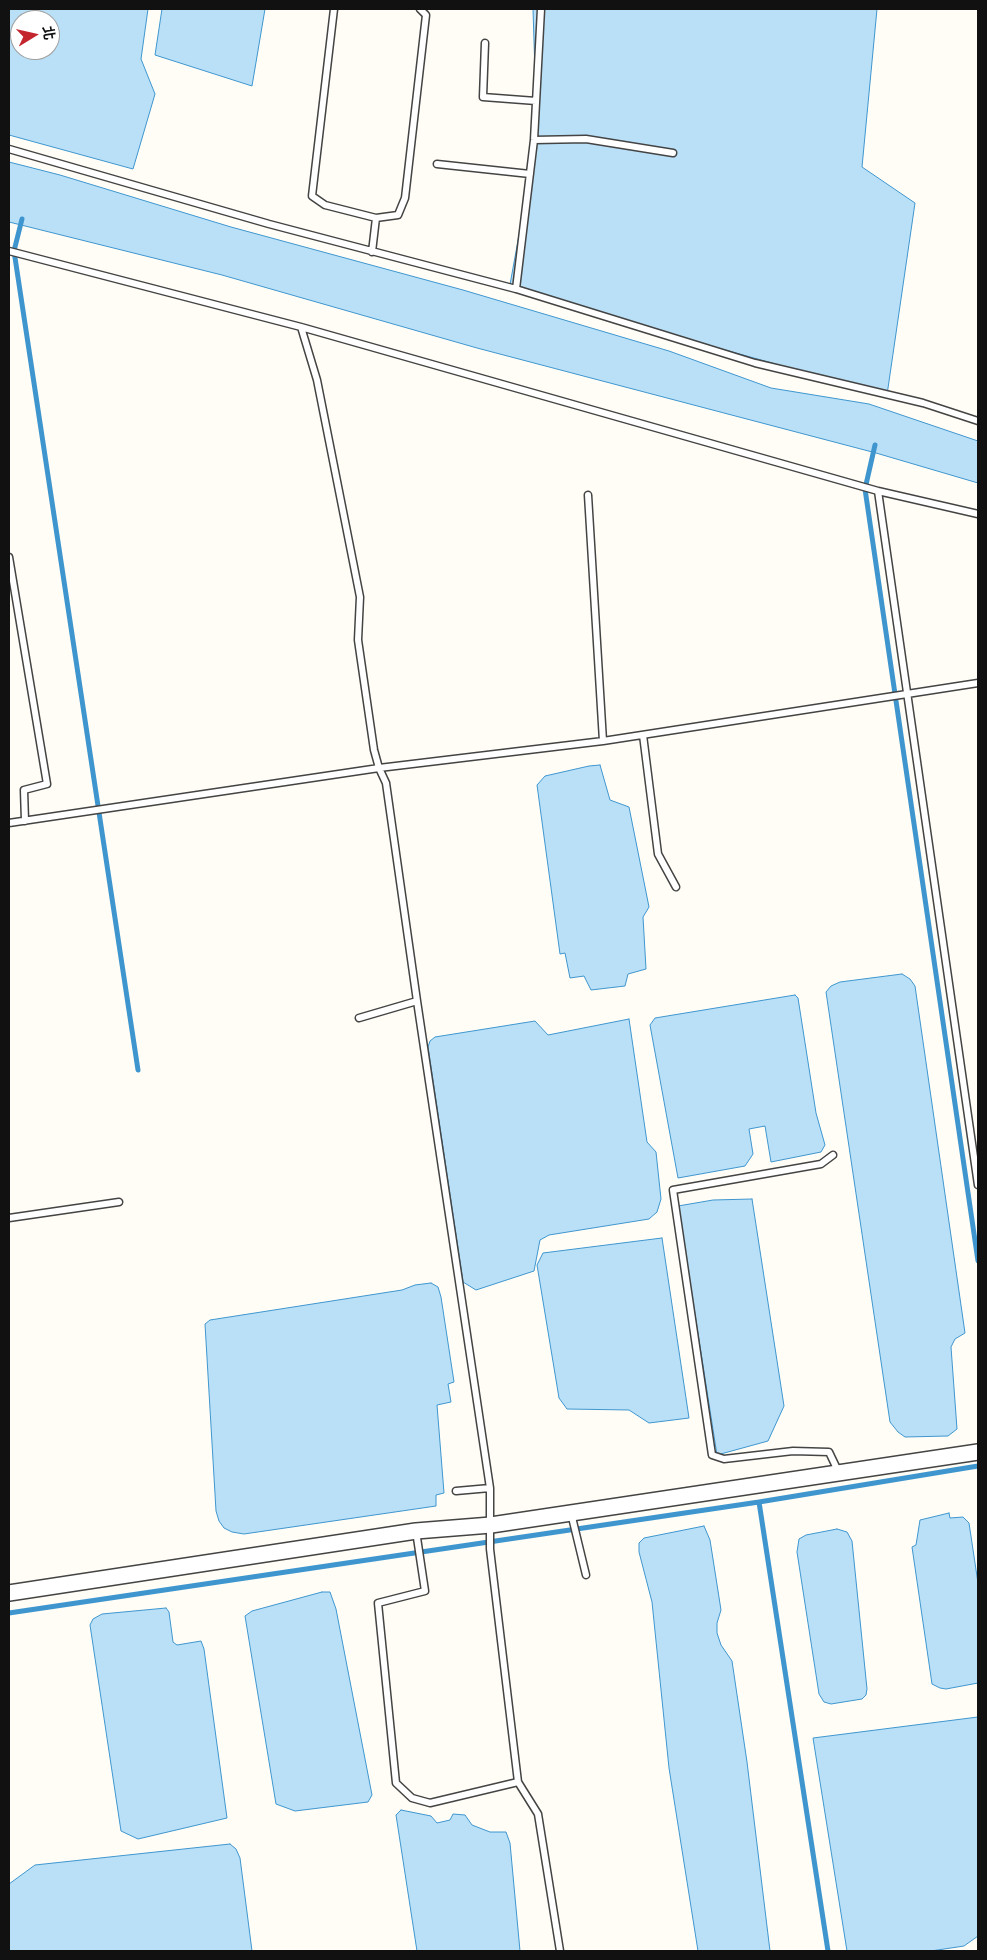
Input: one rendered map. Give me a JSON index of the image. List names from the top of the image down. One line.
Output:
{"north":"right"}
